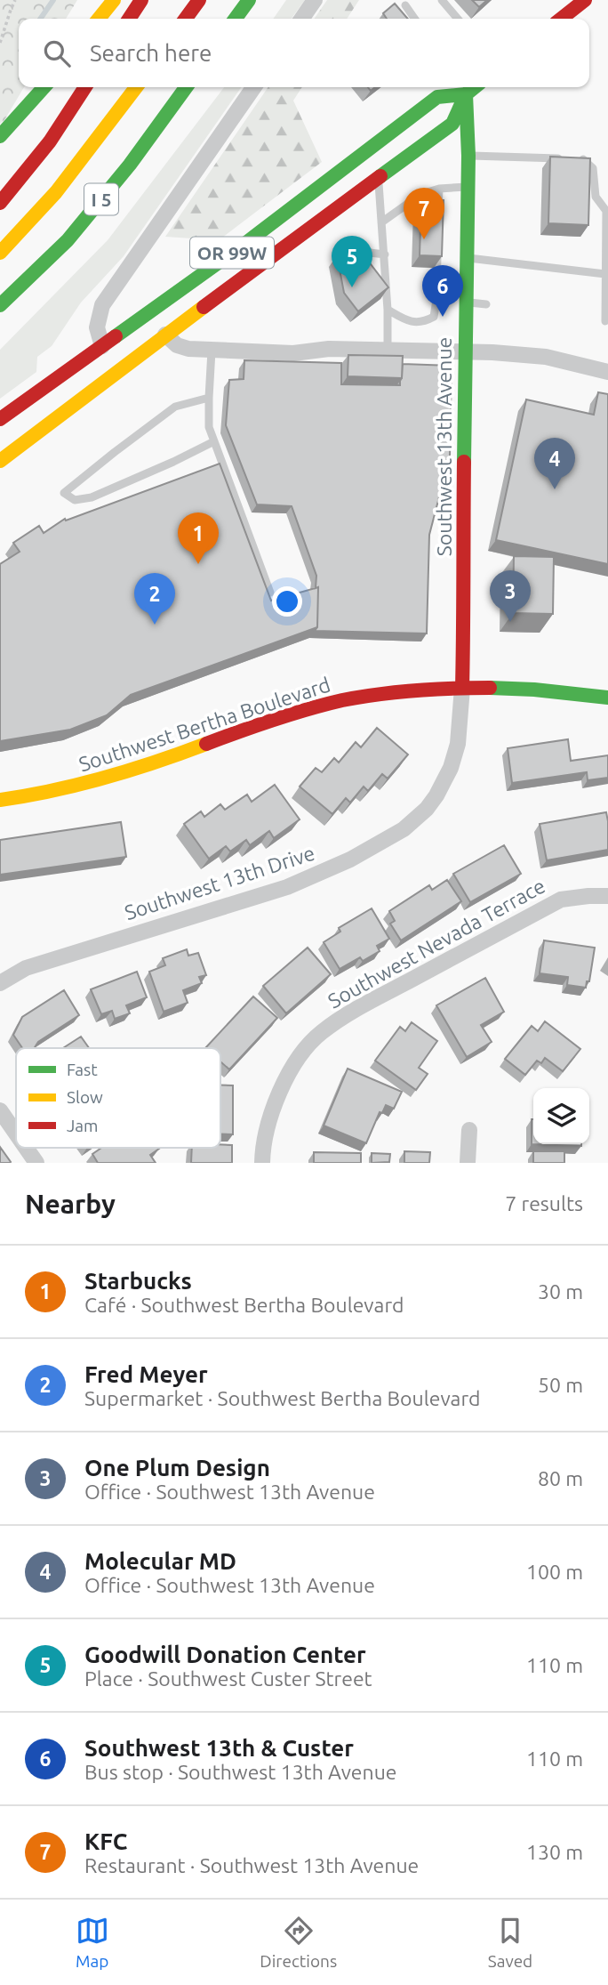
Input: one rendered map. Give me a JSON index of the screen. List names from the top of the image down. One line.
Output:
{"streets":{"main road":["I 5","OR 99W","Southwest 13th Avenue","Southwest Bertha Boulevard"],"street":["Southwest 13th Drive","Southwest Nevada Terrace"]},"crossings":[["OR 99W","Southwest 13th Avenue"],["Southwest 13th Avenue","Southwest Bertha Boulevard"],["Southwest 13th Avenue","Southwest 13th Drive"],["Southwest Bertha Boulevard","Southwest 13th Drive"]],"legend":["Fast","Slow","Jam"],"page":{"search":"Search here","pins":["7","5","6","4","1","3","2"],"heading":["Nearby","7 results"],"list":[{"mark":"1","name":"Starbucks","note":"Café · Southwest Bertha Boulevard","value":"30 m"},{"mark":"2","name":"Fred Meyer","note":"Supermarket · Southwest Bertha Boulevard","value":"50 m"},{"mark":"3","name":"One Plum Design","note":"Office · Southwest 13th Avenue","value":"80 m"},{"mark":"4","name":"Molecular MD","note":"Office · Southwest 13th Avenue","value":"100 m"},{"mark":"5","name":"Goodwill Donation Center","note":"Place · Southwest Custer Street","value":"110 m"},{"mark":"6","name":"Southwest 13th & Custer","note":"Bus stop · Southwest 13th Avenue","value":"110 m"},{"mark":"7","name":"KFC","note":"Restaurant · Southwest 13th Avenue","value":"130 m"}],"nav":["Map","Directions","Saved"]}}
